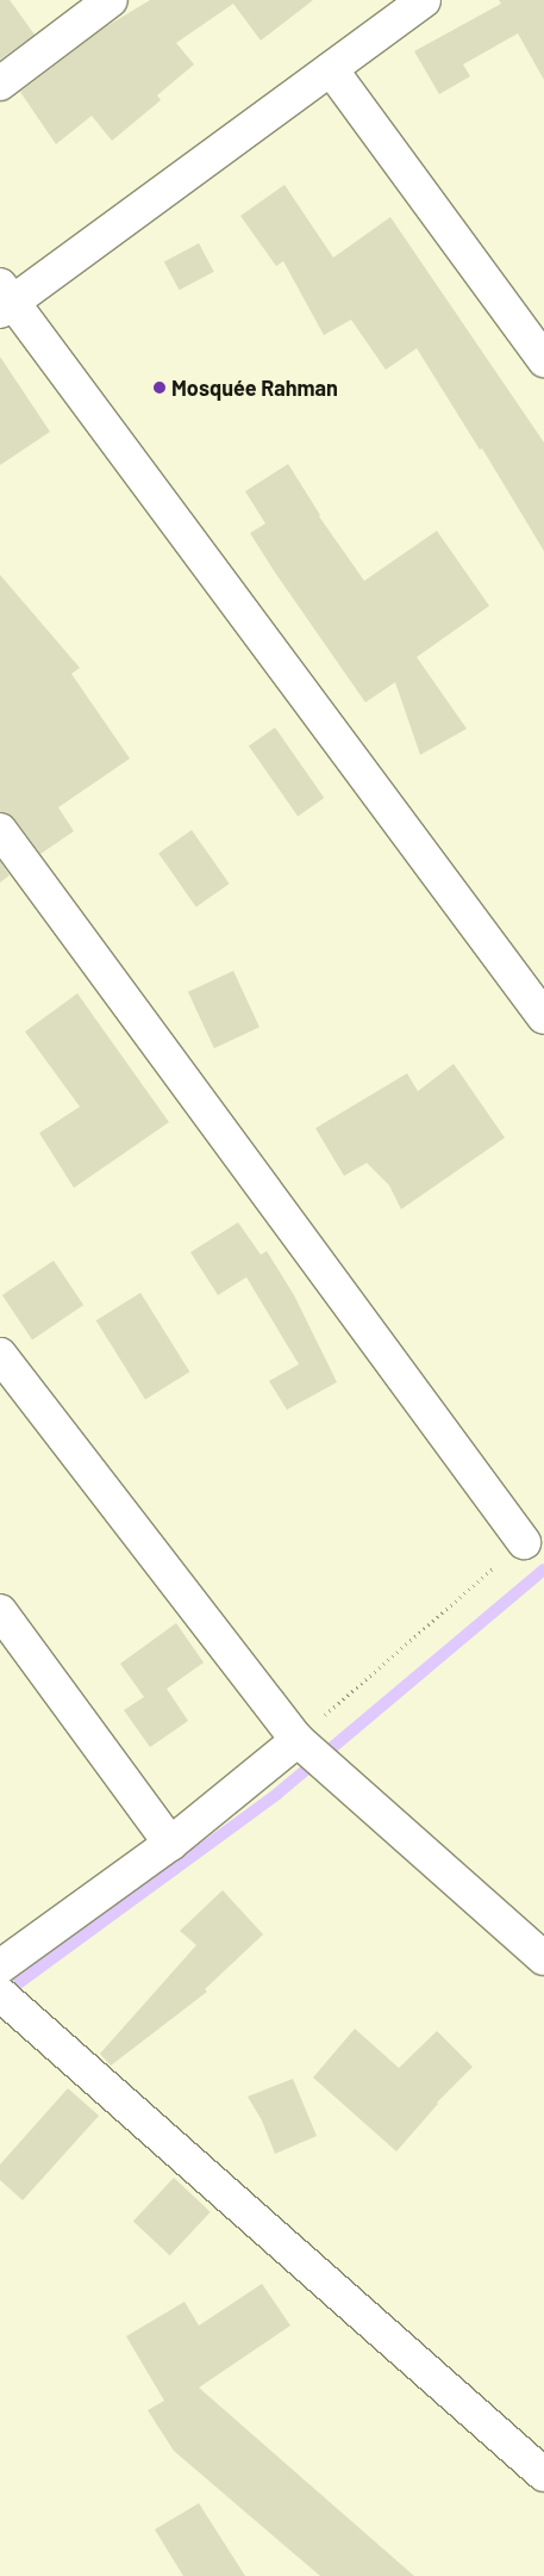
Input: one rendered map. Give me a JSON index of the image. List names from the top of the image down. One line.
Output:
{"places":["Mosquée Rahman"]}
